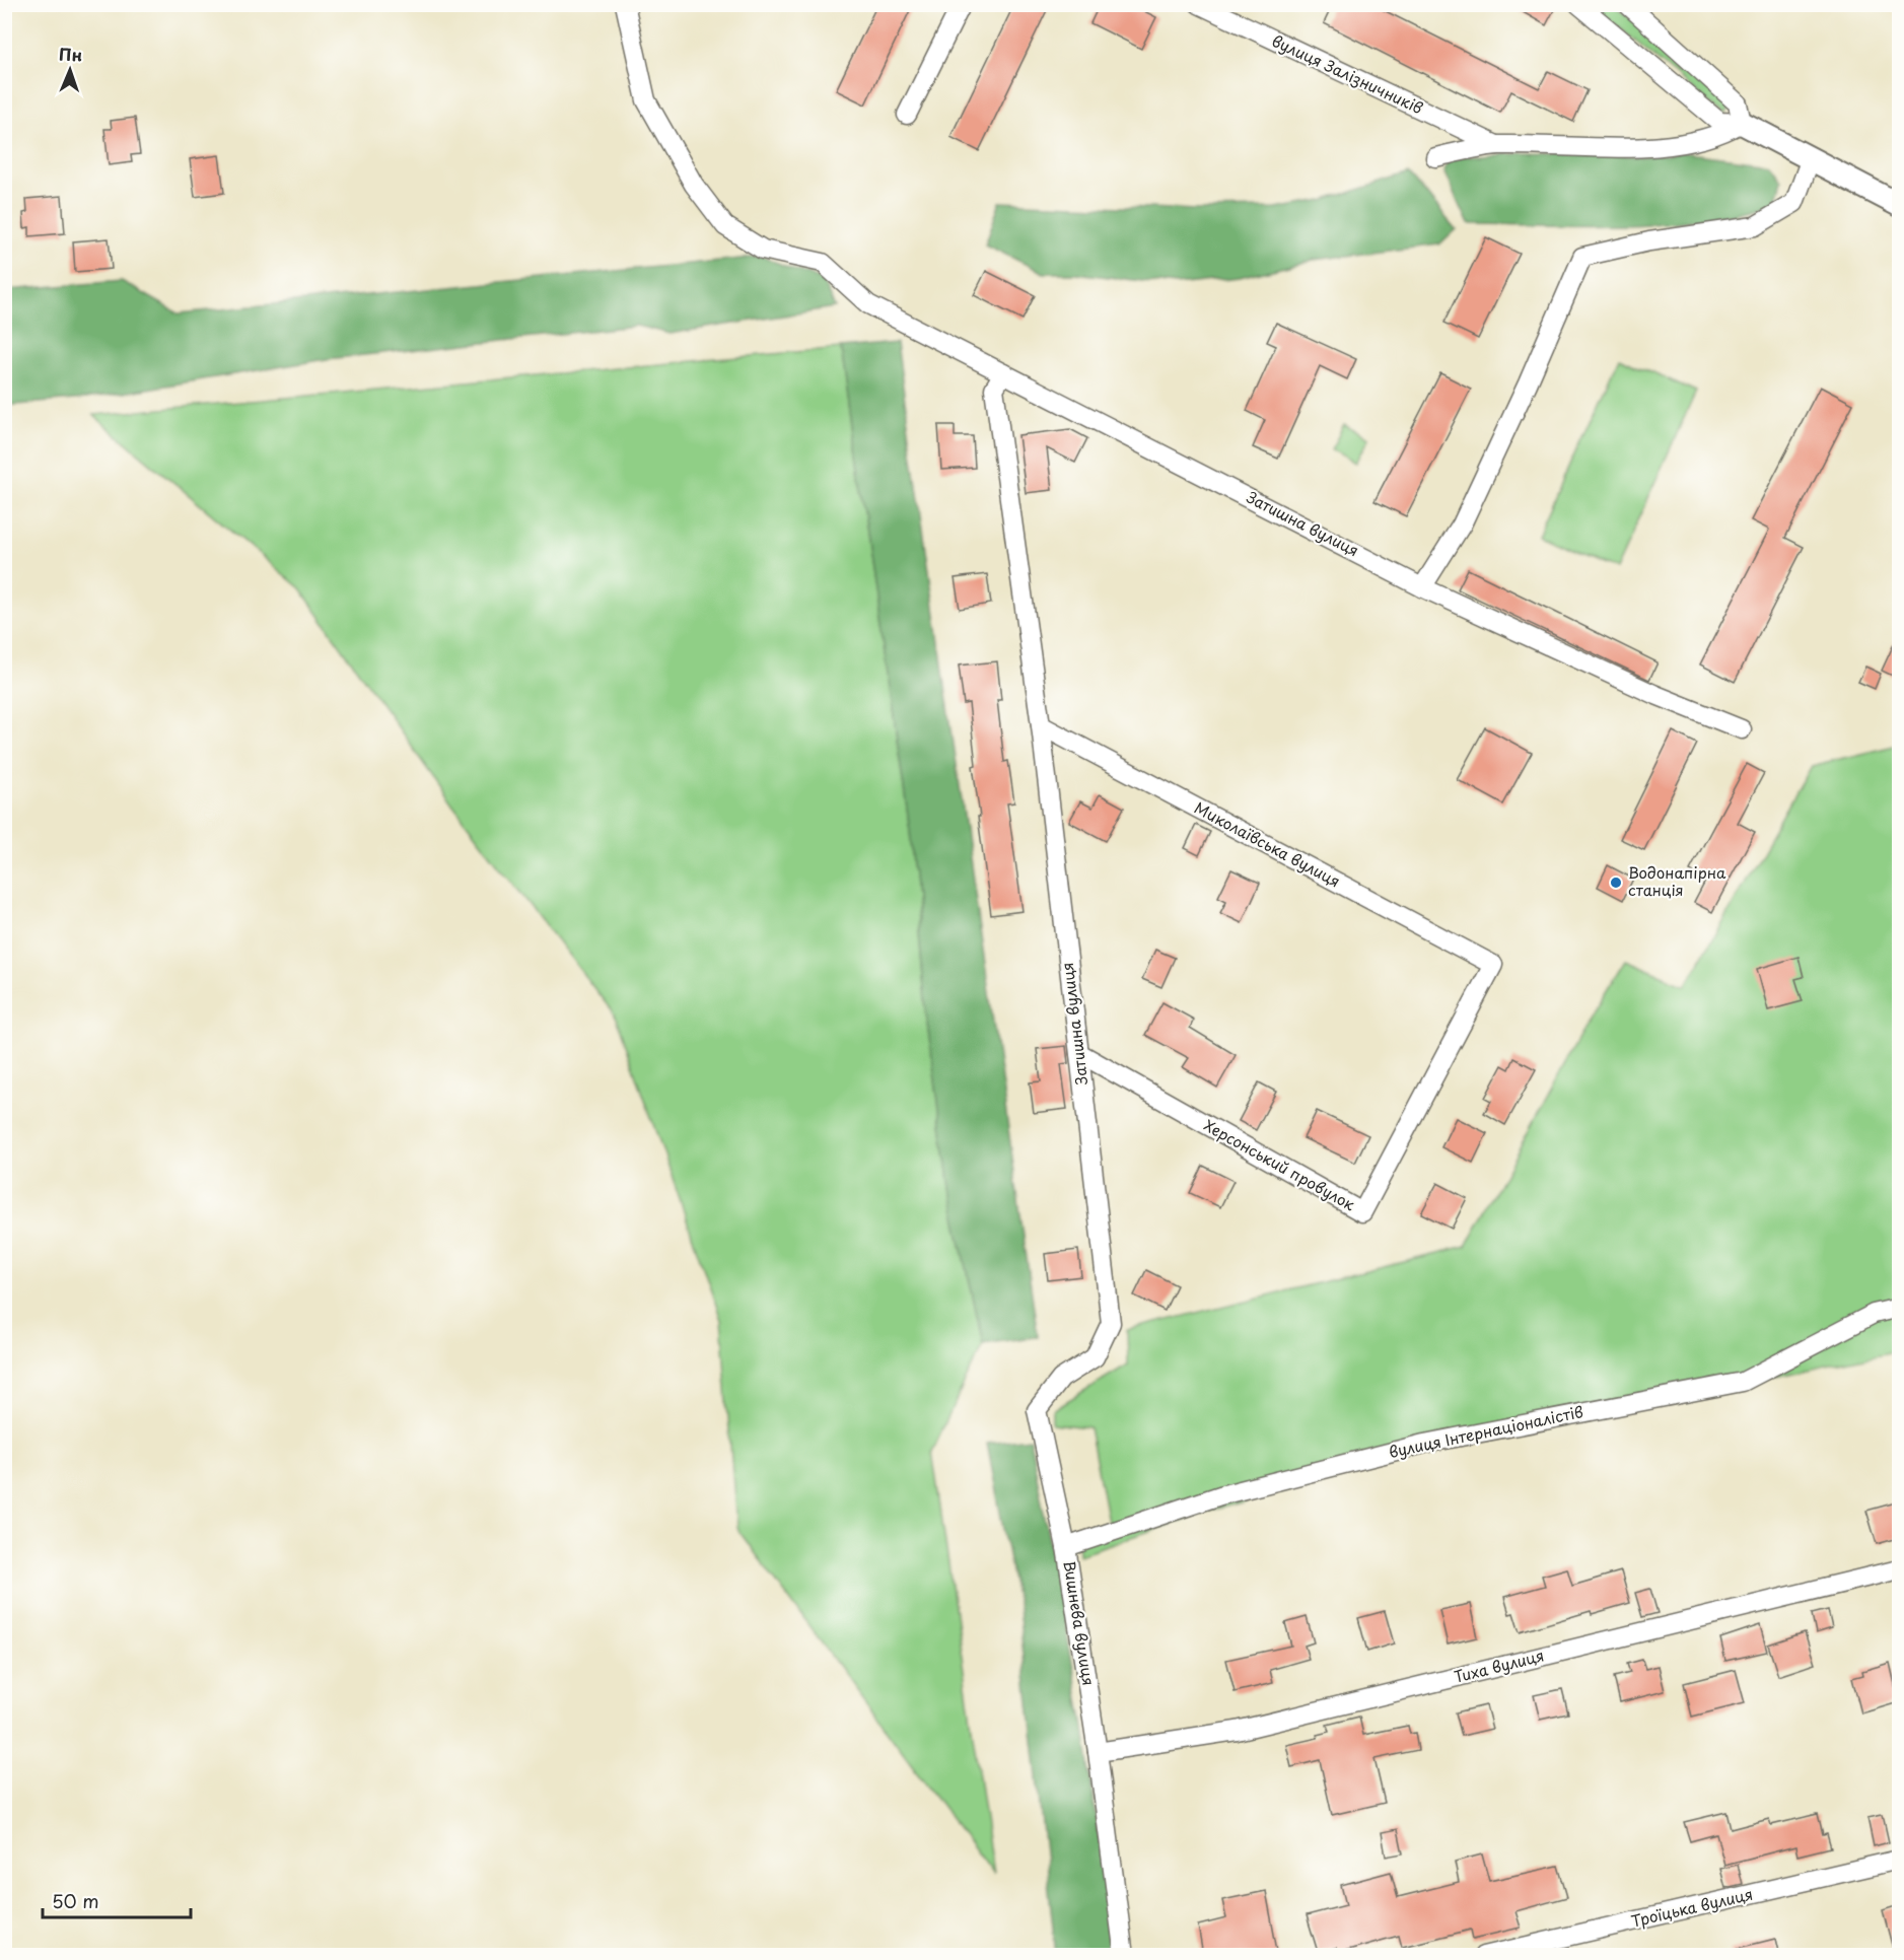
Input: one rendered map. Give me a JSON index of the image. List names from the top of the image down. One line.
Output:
{"streets":{"street":["вулиця Залізничників","Затишна вулиця","Миколаївська вулиця","Херсонський провулок","вулиця Інтернаціоналістів","Вишнева вулиця","Тиха вулиця","Троїцька вулиця"]},"crossings":[["Затишна вулиця","Миколаївська вулиця"],["Затишна вулиця","Херсонський провулок"],["Затишна вулиця","Вишнева вулиця"],["Миколаївська вулиця","Херсонський провулок"],["вулиця Інтернаціоналістів","Вишнева вулиця"],["Вишнева вулиця","Тиха вулиця"]],"places":["Водонапірна станція"],"scale_bar":"50 m","north":"top"}
